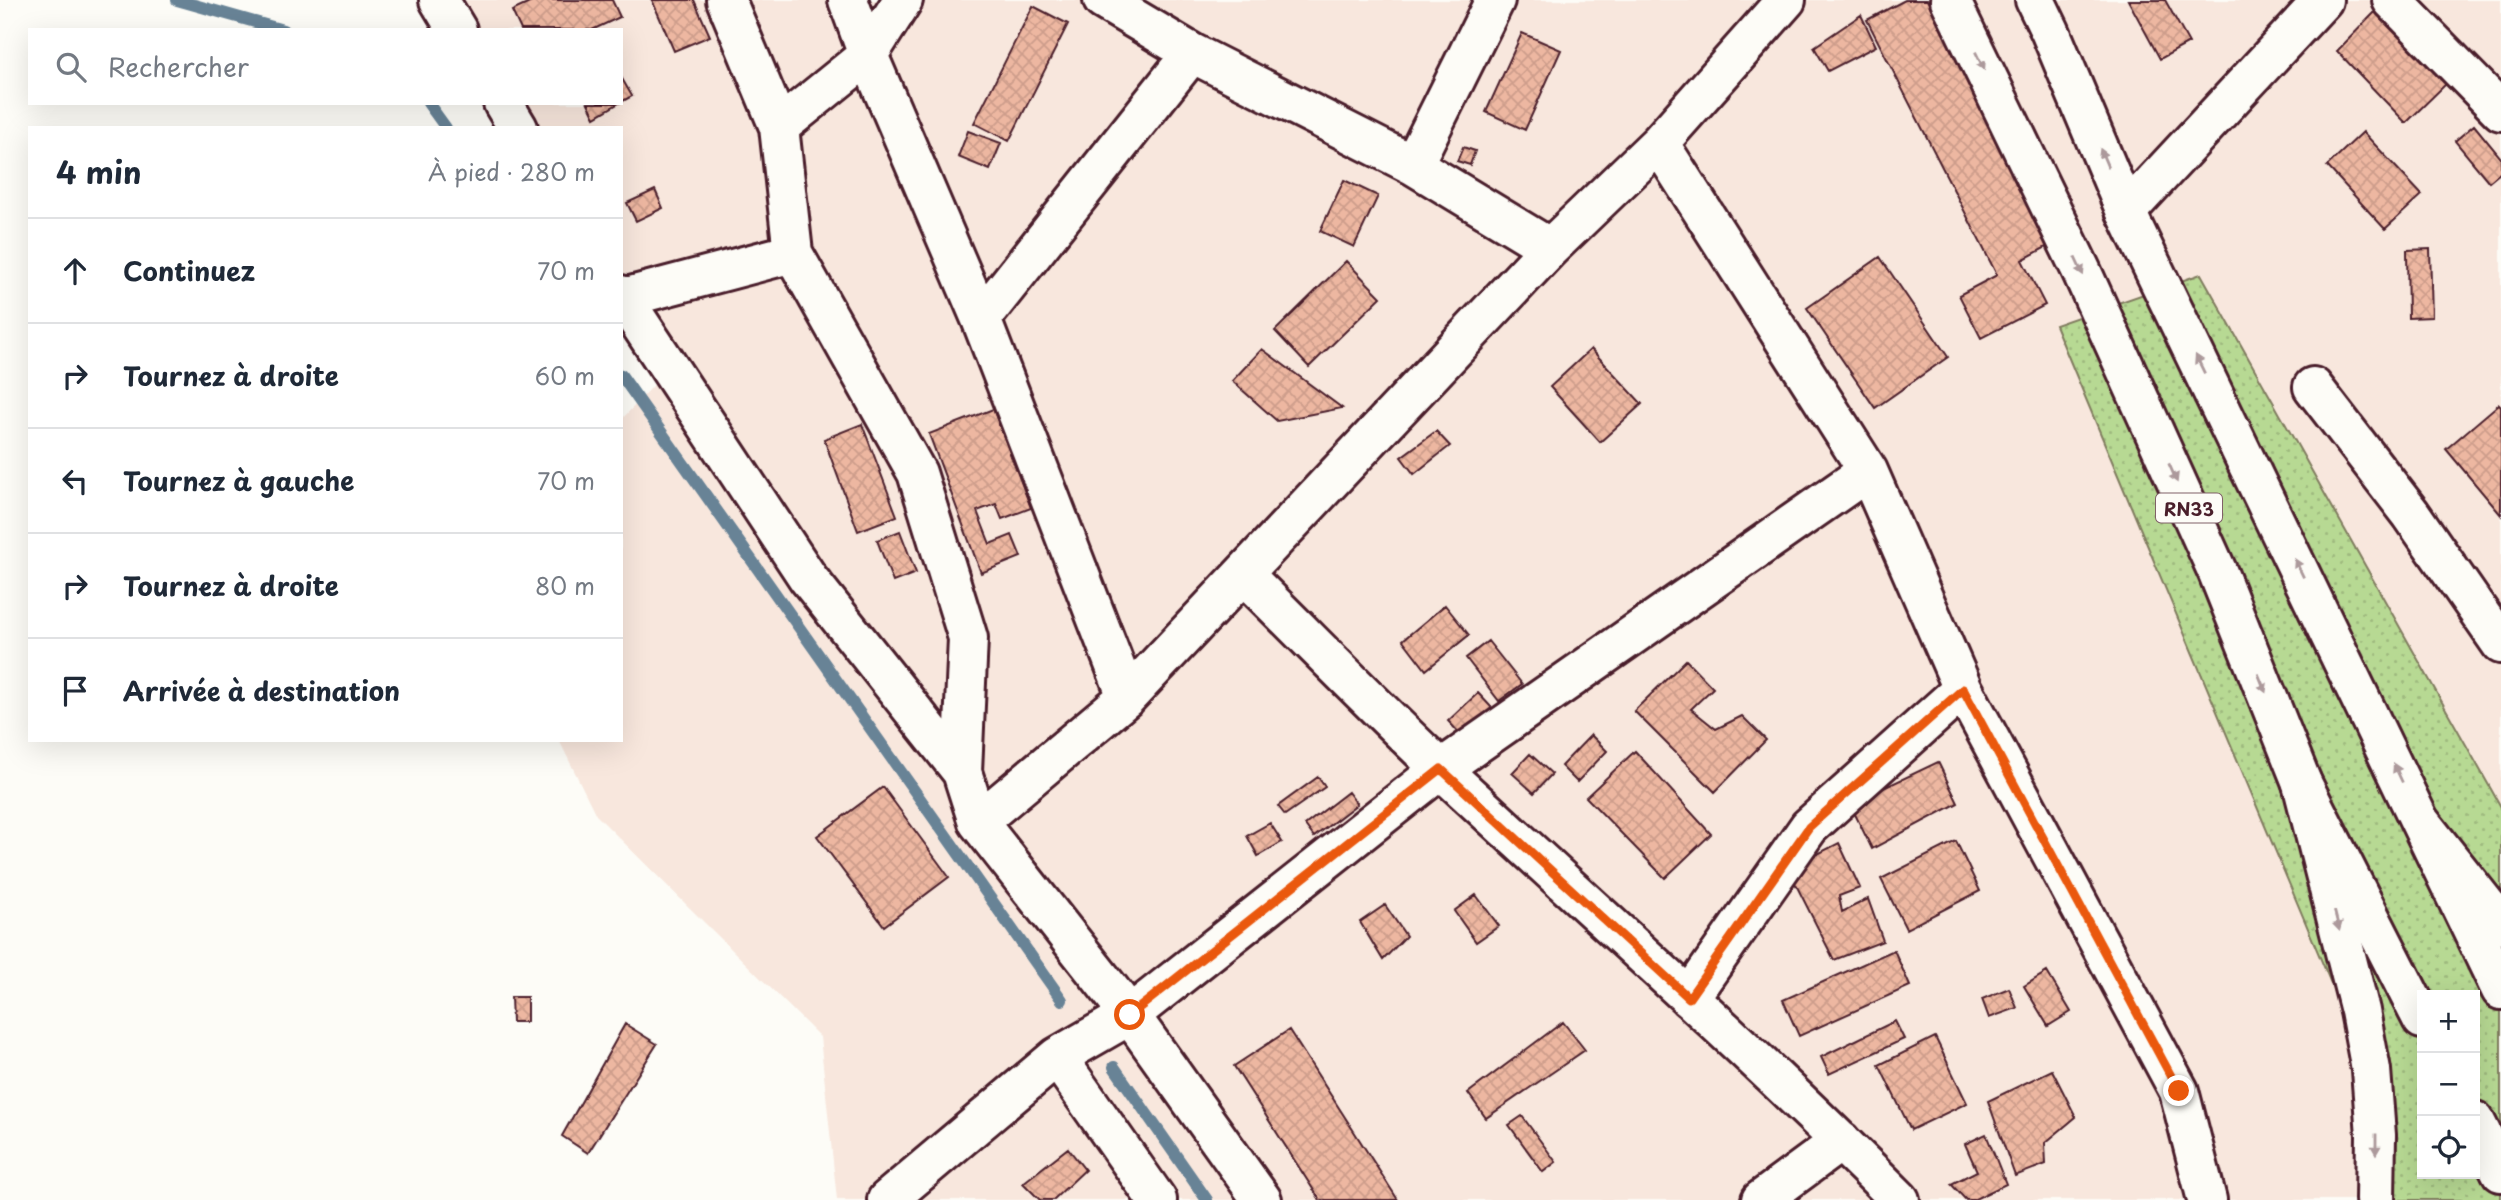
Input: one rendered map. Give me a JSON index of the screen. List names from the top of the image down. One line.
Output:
{"streets":{"main road":["RN33"]},"page":{"search":"Rechercher","heading":["4 min","À pied · 280 m"],"list":[["Continuez","70 m"],["Tournez à droite","60 m"],["Tournez à gauche","70 m"],["Tournez à droite","80 m"],"Arrivée à destination"],"map_buttons":["+","−"]}}
